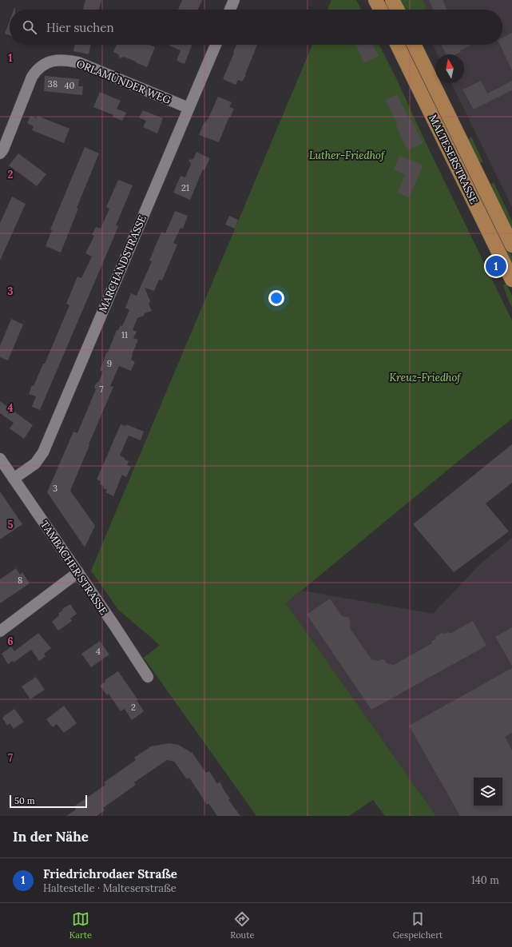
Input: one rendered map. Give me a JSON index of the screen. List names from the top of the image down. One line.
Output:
{"streets":{"main road":["MALTESERSTRASSE"],"street":["ORLAMÜNDER WEG","MARCHANDSTRASSE","TAMBACHER STRASSE"]},"crossings":[["ORLAMÜNDER WEG","MARCHANDSTRASSE"],["MARCHANDSTRASSE","TAMBACHER STRASSE"]],"parks":["Luther-Friedhof","Kreuz-Friedhof"],"house_numbers":["38","40","21","11","9","7","3","8","4","2"],"scale_bar":"50 m","north":"top","page":{"search":"Hier suchen","pins":"1","scale":"50 m","heading":"In der Nähe","list":[{"mark":"1","name":"Friedrichrodaer Straße","note":"Haltestelle · Malteserstraße","value":"140 m"}],"nav":["Karte","Route","Gespeichert"]},"grid":{"rows":["1","2","3","4","5","6","7"]}}
